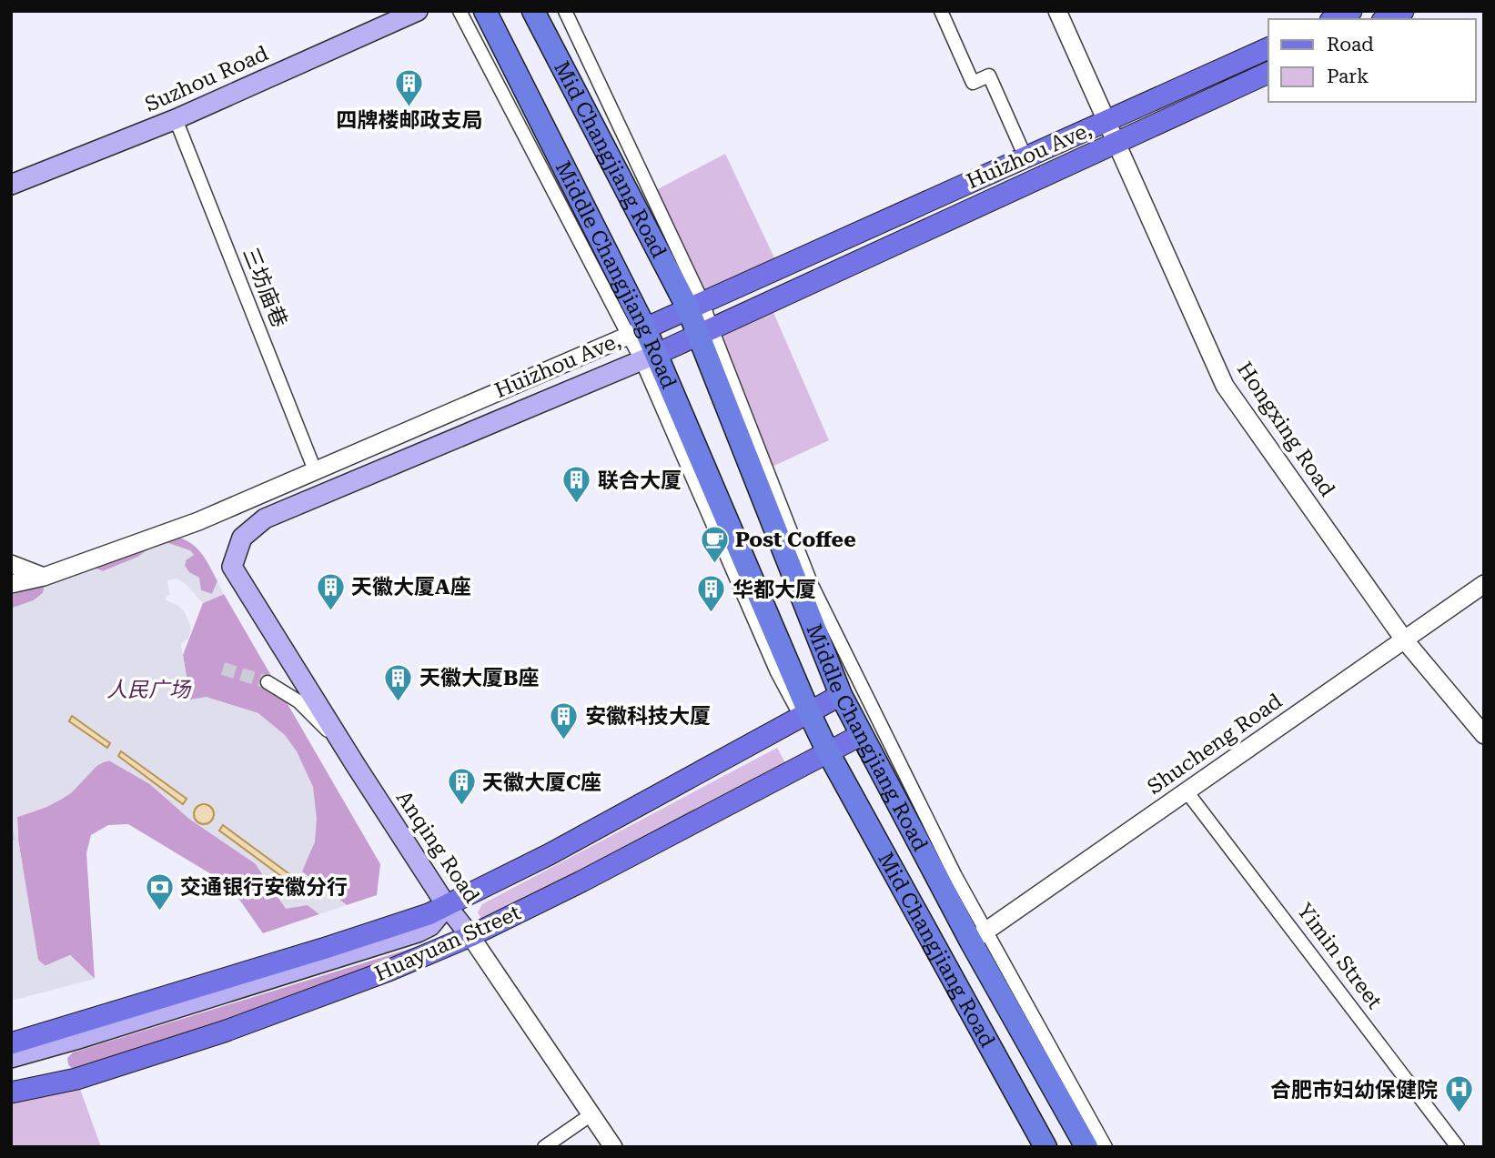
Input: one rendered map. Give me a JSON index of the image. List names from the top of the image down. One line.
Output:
{"streets":{"highway":["Mid Changjiang Road","Middle Changjiang Road"],"main road":["Suzhou Road","Huizhou Ave,","Anqing Road","Huayuan Street"],"street":["三坊庙巷","Hongxing Road","Shucheng Road","Yimin Street"]},"crossings":[["Suzhou Road","三坊庙巷"],["Huizhou Ave,","Mid Changjiang Road"],["Huizhou Ave,","Middle Changjiang Road"],["Huizhou Ave,","三坊庙巷"],["Huizhou Ave,","Hongxing Road"],["Huizhou Ave,","Anqing Road"],["Mid Changjiang Road","Middle Changjiang Road"],["Mid Changjiang Road","Huayuan Street"],["Middle Changjiang Road","Shucheng Road"],["Middle Changjiang Road","Huayuan Street"],["Hongxing Road","Shucheng Road"],["Shucheng Road","Yimin Street"],["Anqing Road","Huayuan Street"]],"parks":["人民广场"],"places":{"building":["四牌楼邮政支局","联合大厦","天徽大厦A座","华都大厦","天徽大厦B座","安徽科技大厦","天徽大厦C座"],"cafe":["Post Coffee"],"bank":["交通银行安徽分行"],"hospital":["合肥市妇幼保健院"]},"legend":["Road","Park"]}
